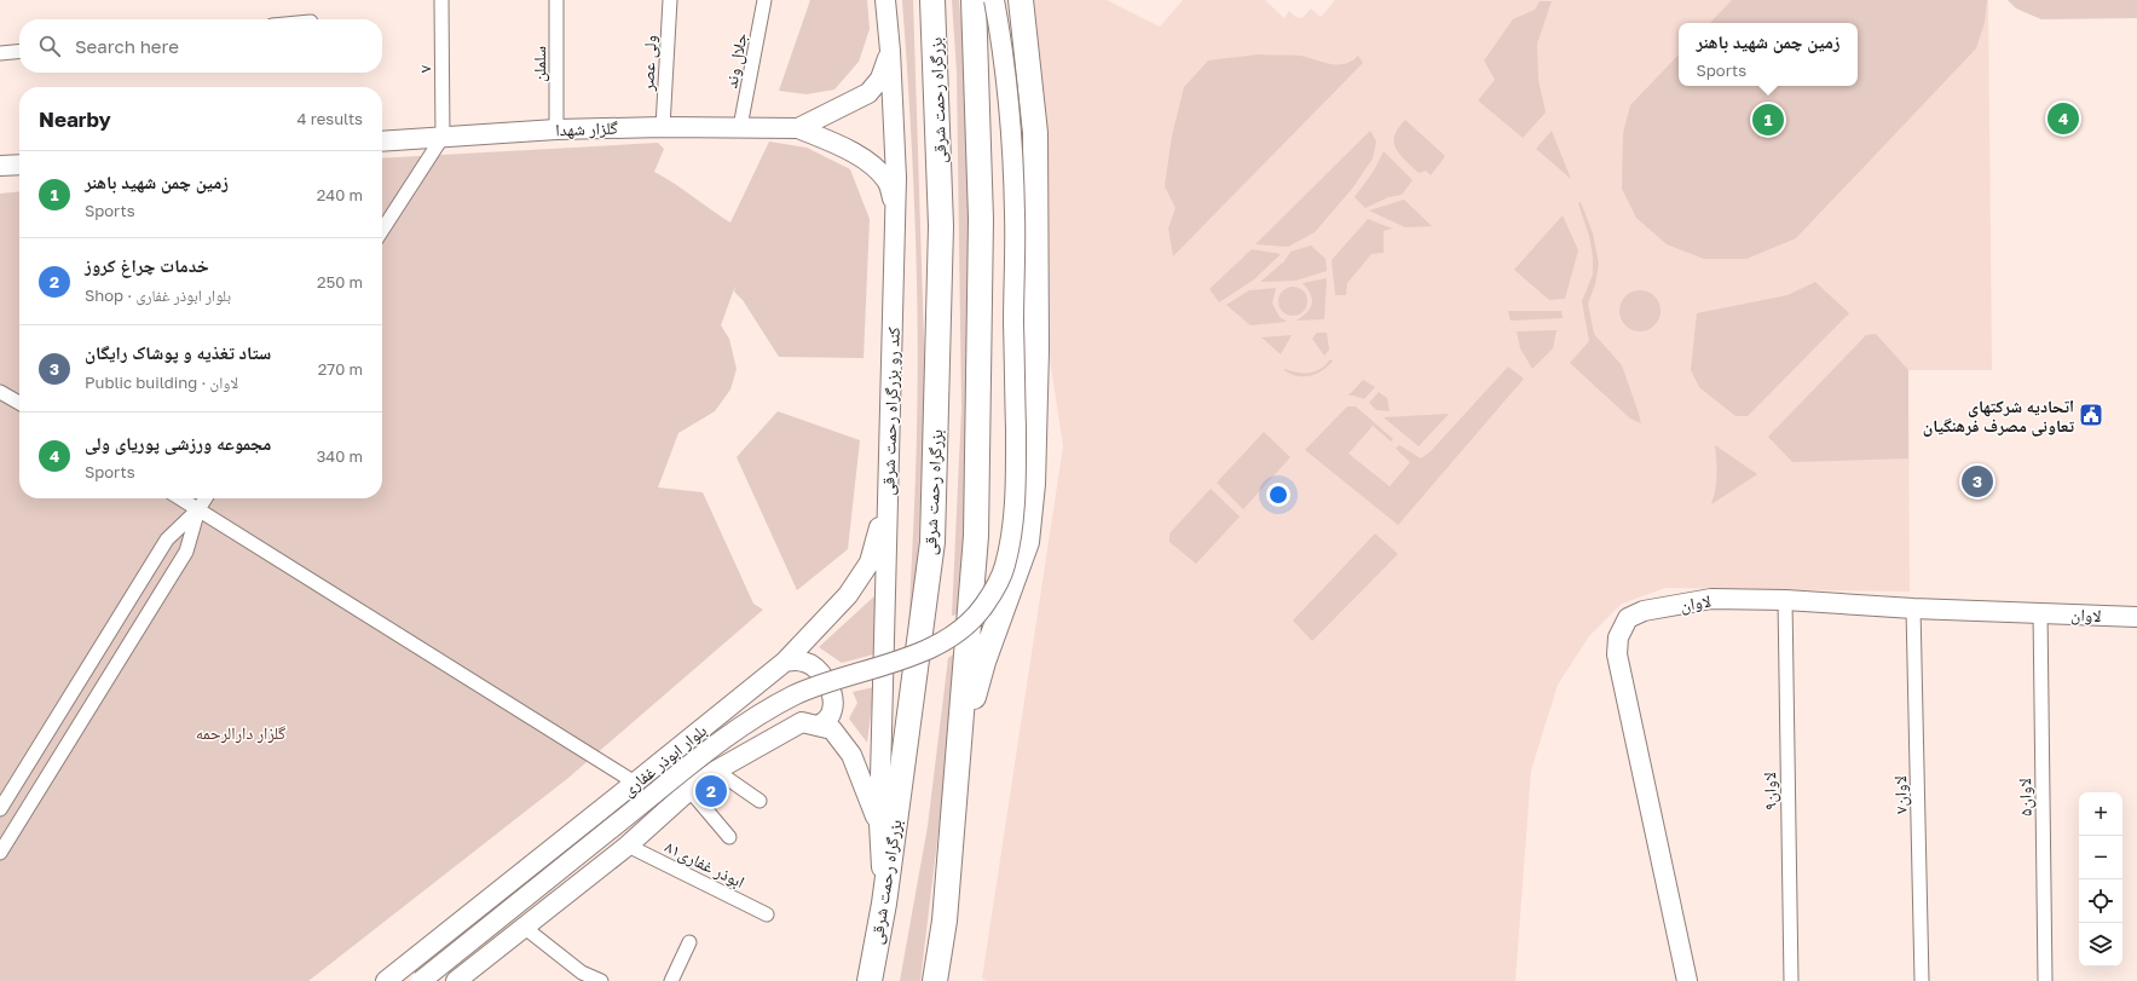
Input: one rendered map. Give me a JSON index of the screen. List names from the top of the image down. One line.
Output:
{"streets":{"highway":["بزرگراه رحمت شرقی"],"main road":["گلزار شهدا","کند رو بزرگراه رحمت شرقی","لاوان","بلوار ابوذر غفاری"],"street":["جلال وند","ولی عصر","سلملن","۷","۹لاوان","۷لاوان","۵لاوان","۸۱ابوذر غفاری"]},"crossings":[["جلال وند","گلزار شهدا"],["ولی عصر","گلزار شهدا"],["سلملن","گلزار شهدا"],["۷","گلزار شهدا"],["گلزار شهدا","کند رو بزرگراه رحمت شرقی"],["کند رو بزرگراه رحمت شرقی","بلوار ابوذر غفاری"],["لاوان","۹لاوان"],["لاوان","۷لاوان"],["لاوان","۵لاوان"]],"parks":["گلزار دارالرحمه"],"places":{"public building":["اتحادیه شرکتهای تعاونی مصرف فرهنگیان"]},"page":{"search":"Search here","popup":["زمین چمن شهید باهنر","Sports"],"heading":["Nearby","4 results"],"pins":["4","1","3","2"],"list":[{"mark":"1","name":"زمین چمن شهید باهنر","note":"Sports","value":"240 m"},{"mark":"2","name":"خدمات چراغ کروز","note":"Shop · بلوار ابوذر غفاری","value":"250 m"},{"mark":"3","name":"ستاد تغذیه و پوشاک رایگان","note":"Public building · لاوان","value":"270 m"},{"mark":"4","name":"مجموعه ورزشی پوریای ولی","note":"Sports","value":"340 m"}],"map_buttons":["+","−"]}}
